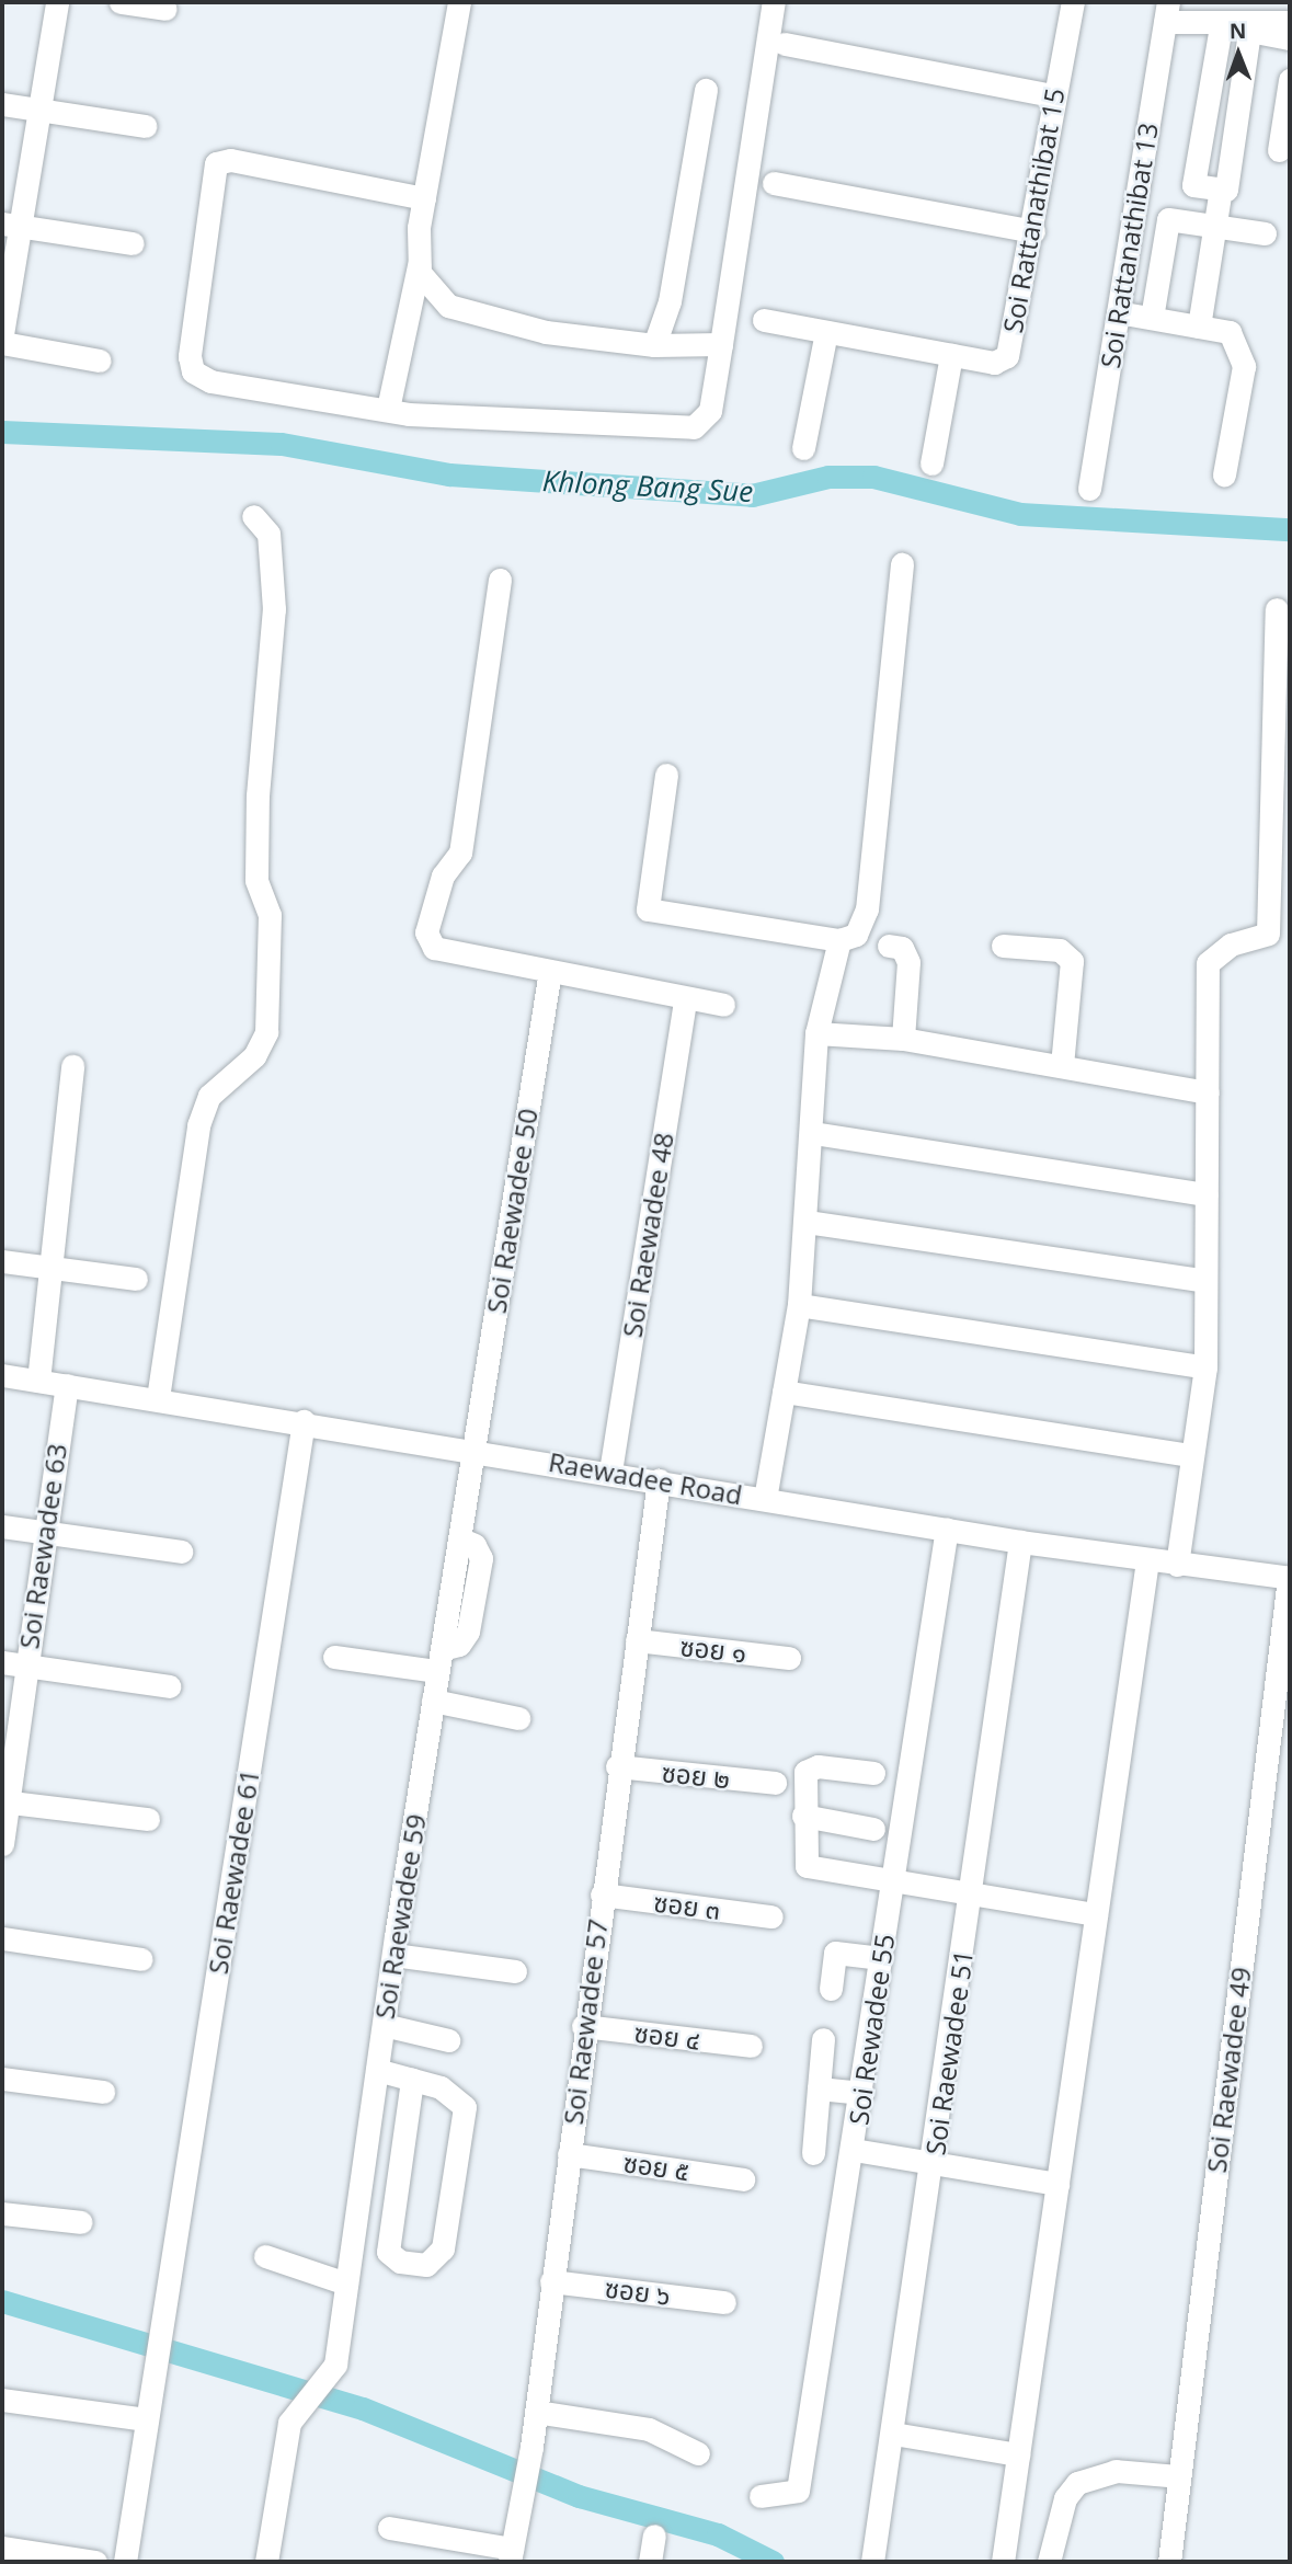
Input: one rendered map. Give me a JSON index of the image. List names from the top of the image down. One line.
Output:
{"streets":{"street":["Soi Rattanathibat 15","Soi Rattanathibat 13","Soi Raewadee 50","Soi Raewadee 48","Raewadee Road","Soi Raewadee 63","ซอย ๑","ซอย ๒","Soi Raewadee 61","ซอย ๓","Soi Raewadee 59","Soi Raewadee 57","Soi Rewadee 55","ซอย ๔","Soi Raewadee 51","Soi Raewadee 49","ซอย ๕","ซอย ๖"]},"crossings":[["Soi Raewadee 50","Raewadee Road"],["Soi Raewadee 50","Soi Raewadee 59"],["Soi Raewadee 48","Raewadee Road"],["Raewadee Road","Soi Raewadee 63"],["Raewadee Road","Soi Raewadee 61"],["Raewadee Road","Soi Raewadee 59"],["Raewadee Road","Soi Raewadee 57"],["Raewadee Road","Soi Rewadee 55"],["Raewadee Road","Soi Raewadee 51"],["Raewadee Road","Soi Raewadee 49"],["ซอย ๑","Soi Raewadee 57"],["ซอย ๒","Soi Raewadee 57"],["ซอย ๓","Soi Raewadee 57"],["Soi Raewadee 57","ซอย ๔"],["Soi Raewadee 57","ซอย ๕"],["Soi Raewadee 57","ซอย ๖"]],"water":["Khlong Bang Sue"],"north":"top"}
